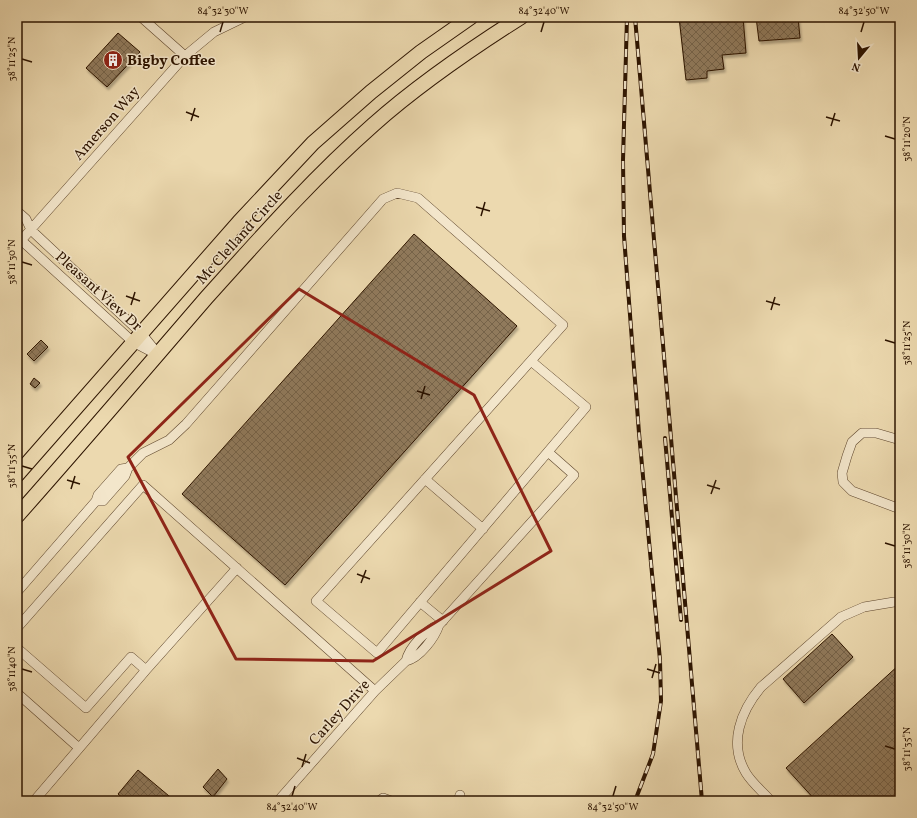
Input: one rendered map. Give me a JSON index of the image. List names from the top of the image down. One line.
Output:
{"streets":{"highway":["Mc Clelland Circle"],"street":["Amerson Way","Pleasant View Dr","Carley Drive"]},"crossings":[["Amerson Way","Pleasant View Dr"],["Mc Clelland Circle","Pleasant View Dr"]],"places":{"building":["Bigby Coffee"]},"north":"bottom","coordinates":["84°32'30\"W","84°32'40\"W","84°32'50\"W","38°11'25\"N","38°11'20\"N","38°11'30\"N","38°11'35\"N","38°11'40\"N"]}
